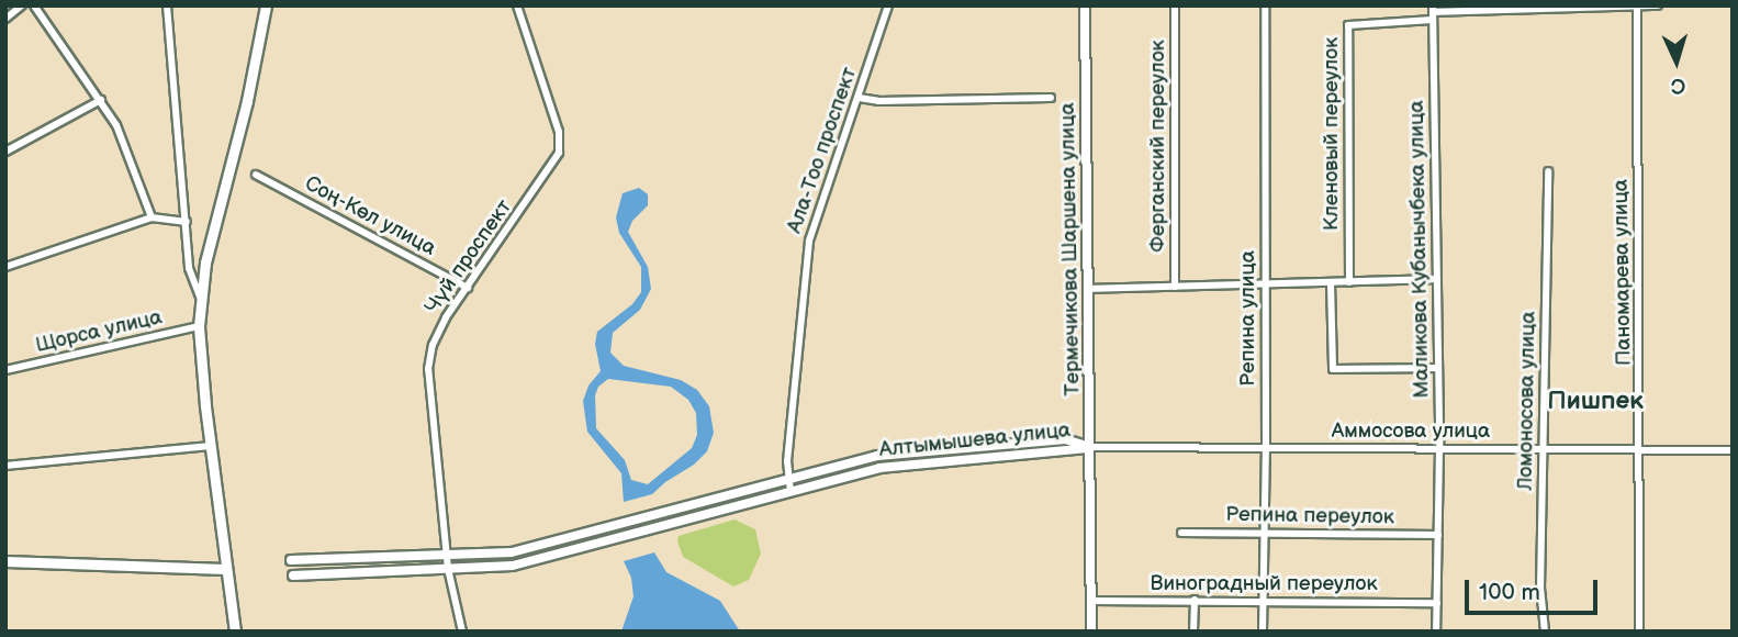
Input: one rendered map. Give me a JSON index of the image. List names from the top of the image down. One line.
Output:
{"streets":{"street":["Кленовый переулок","Ферганский переулок","Ала-Тоо проспект","Соң-Көл улица","Термечикова Шаршена улица","Маликова Кубанычбека улица","Чүй проспект","Паномарева улица","Репина улица","Щорса улица","Ломоносова улица","Аммосова улица","Алтымышева улица","Репина переулок","Виноградный переулок"]},"crossings":[["Кленовый переулок","Маликова Кубанычбека улица"],["Ала-Тоо проспект","Алтымышева улица"],["Соң-Көл улица","Чүй проспект"],["Термечикова Шаршена улица","Аммосова улица"],["Термечикова Шаршена улица","Алтымышева улица"],["Термечикова Шаршена улица","Виноградный переулок"],["Маликова Кубанычбека улица","Аммосова улица"],["Маликова Кубанычбека улица","Репина переулок"],["Маликова Кубанычбека улица","Виноградный переулок"],["Чүй проспект","Алтымышева улица"],["Паномарева улица","Аммосова улица"],["Репина улица","Аммосова улица"],["Репина улица","Репина переулок"],["Репина улица","Виноградный переулок"],["Ломоносова улица","Аммосова улица"],["Аммосова улица","Алтымышева улица"]],"districts":["Пишпек"],"scale_bar":"100 m","north":"bottom"}
